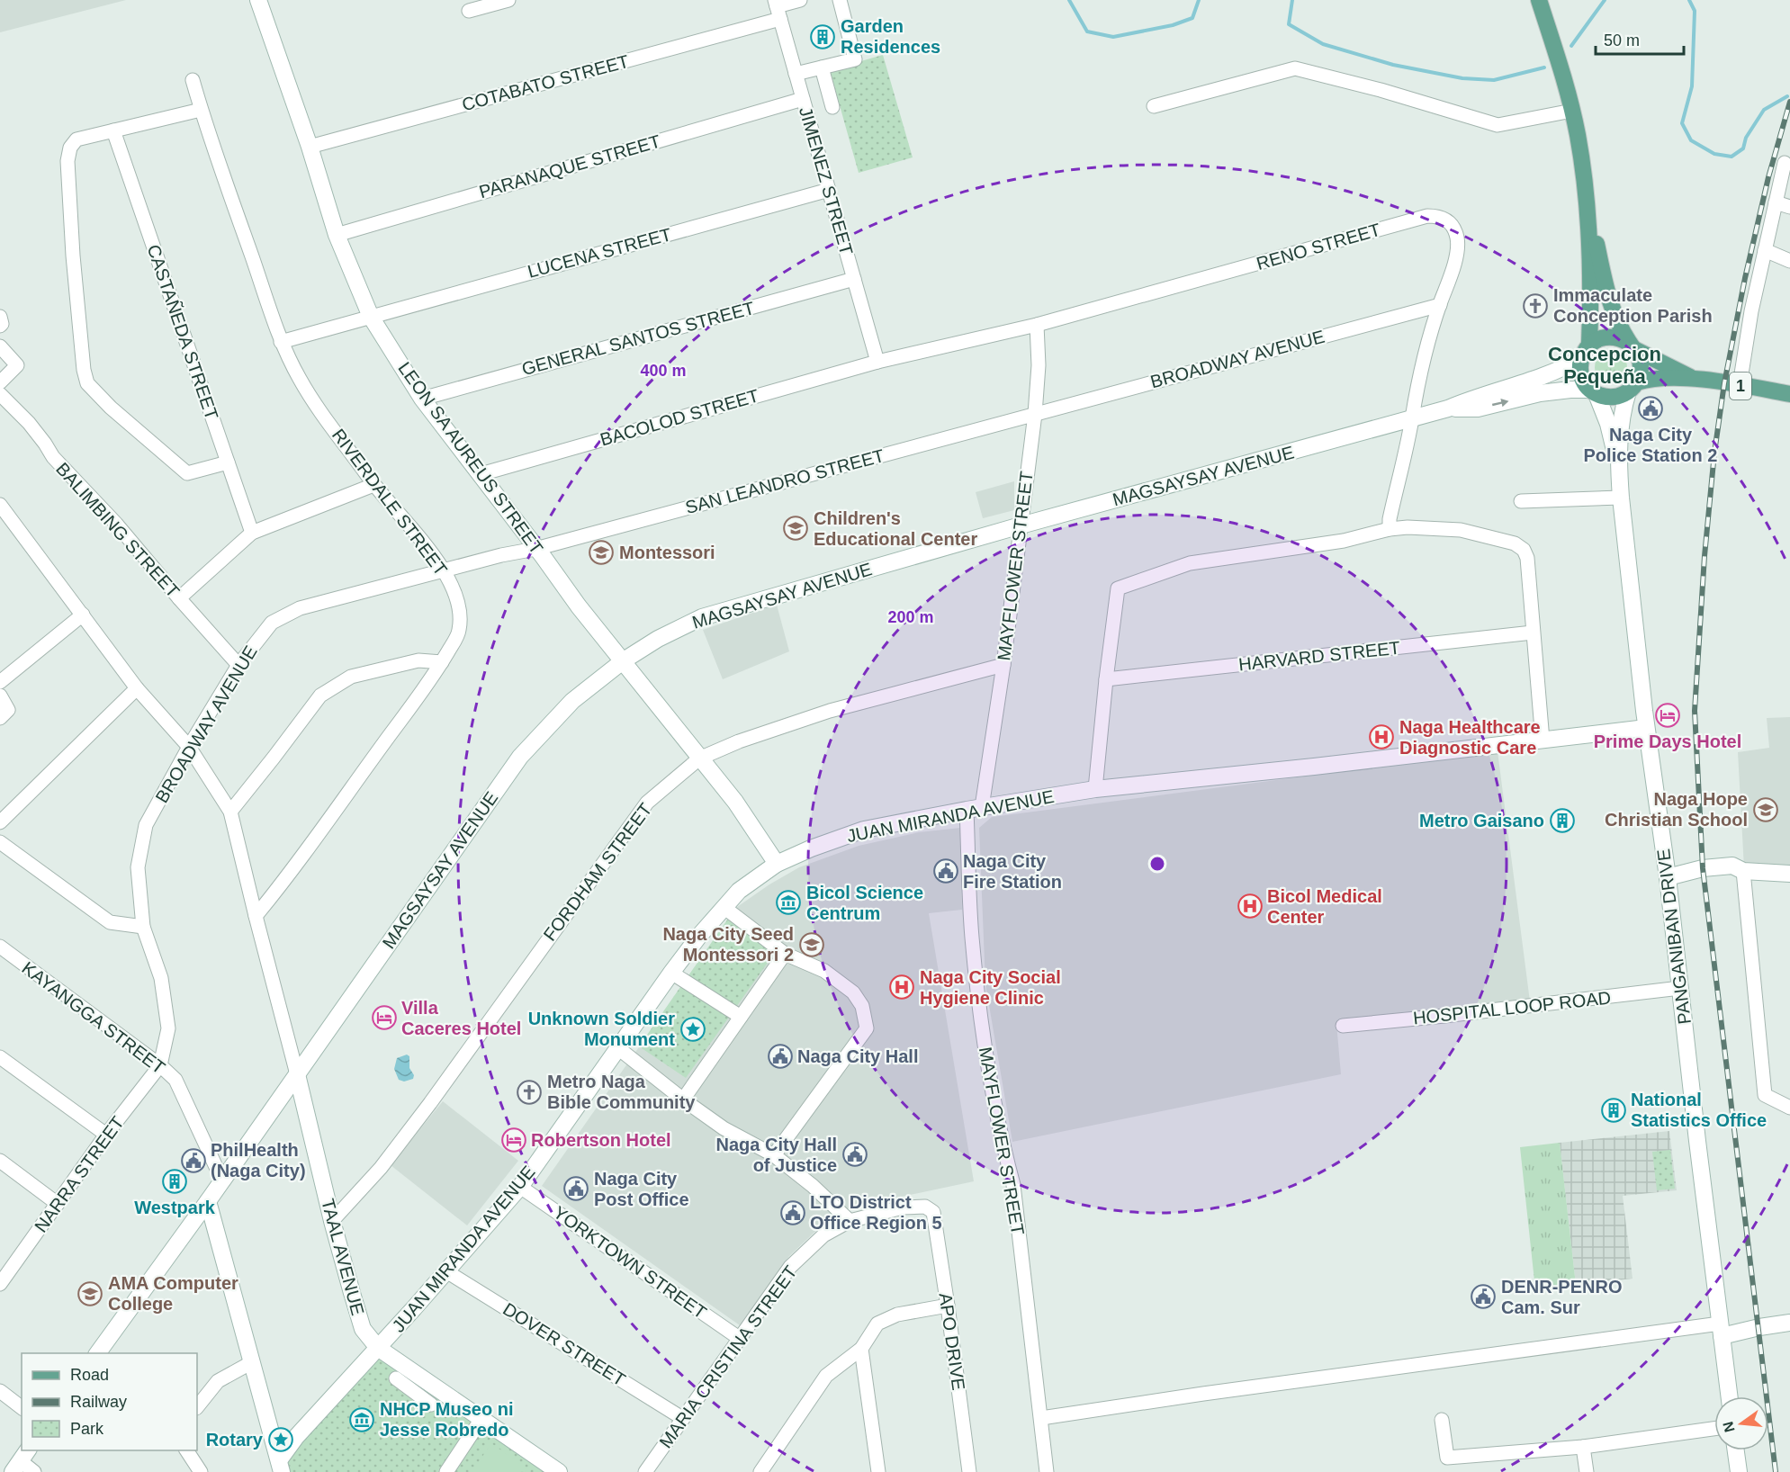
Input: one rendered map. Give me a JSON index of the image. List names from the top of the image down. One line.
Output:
{"streets":{"main road":["1"],"street":["COTABATO STREET","PARANAQUE STREET","JIMENEZ STREET","RENO STREET","LUCENA STREET","CASTAÑEDA STREET","GENERAL SANTOS STREET","BROADWAY AVENUE","BACOLOD STREET","LEON SA AUREUS STREET","MAGSAYSAY AVENUE","SAN LEANDRO STREET","RIVERDALE STREET","BALIMBING STREET","MAYFLOWER STREET","HARVARD STREET","JUAN MIRANDA AVENUE","FORDHAM STREET","PANGANIBAN DRIVE","HOSPITAL LOOP ROAD","KAYANGGA STREET","NARRA STREET","TAAL AVENUE","YORKTOWN STREET","APO DRIVE","DOVER STREET","MARIA CRISTINA STREET"]},"crossings":[["COTABATO STREET","JIMENEZ STREET"],["COTABATO STREET","LEON SA AUREUS STREET"],["PARANAQUE STREET","JIMENEZ STREET"],["PARANAQUE STREET","LEON SA AUREUS STREET"],["JIMENEZ STREET","RENO STREET"],["JIMENEZ STREET","LUCENA STREET"],["JIMENEZ STREET","GENERAL SANTOS STREET"],["JIMENEZ STREET","BACOLOD STREET"],["RENO STREET","BROADWAY AVENUE"],["RENO STREET","BACOLOD STREET"],["RENO STREET","MAGSAYSAY AVENUE"],["RENO STREET","MAYFLOWER STREET"],["LUCENA STREET","LEON SA AUREUS STREET"],["LUCENA STREET","RIVERDALE STREET"],["GENERAL SANTOS STREET","LEON SA AUREUS STREET"],["BROADWAY AVENUE","LEON SA AUREUS STREET"],["BROADWAY AVENUE","SAN LEANDRO STREET"],["BROADWAY AVENUE","RIVERDALE STREET"],["BROADWAY AVENUE","BALIMBING STREET"],["BROADWAY AVENUE","MAYFLOWER STREET"],["BROADWAY AVENUE","KAYANGGA STREET"],["BROADWAY AVENUE","NARRA STREET"],["1","MAGSAYSAY AVENUE"],["1","PANGANIBAN DRIVE"],["BACOLOD STREET","LEON SA AUREUS STREET"],["LEON SA AUREUS STREET","MAGSAYSAY AVENUE"],["LEON SA AUREUS STREET","SAN LEANDRO STREET"],["LEON SA AUREUS STREET","JUAN MIRANDA AVENUE"],["LEON SA AUREUS STREET","FORDHAM STREET"],["MAGSAYSAY AVENUE","MAYFLOWER STREET"],["MAGSAYSAY AVENUE","PANGANIBAN DRIVE"],["MAGSAYSAY AVENUE","KAYANGGA STREET"],["MAGSAYSAY AVENUE","TAAL AVENUE"],["SAN LEANDRO STREET","MAYFLOWER STREET"],["MAYFLOWER STREET","JUAN MIRANDA AVENUE"],["MAYFLOWER STREET","FORDHAM STREET"],["JUAN MIRANDA AVENUE","PANGANIBAN DRIVE"],["JUAN MIRANDA AVENUE","TAAL AVENUE"],["JUAN MIRANDA AVENUE","YORKTOWN STREET"],["JUAN MIRANDA AVENUE","DOVER STREET"],["FORDHAM STREET","TAAL AVENUE"],["PANGANIBAN DRIVE","HOSPITAL LOOP ROAD"],["KAYANGGA STREET","NARRA STREET"],["YORKTOWN STREET","MARIA CRISTINA STREET"],["APO DRIVE","MARIA CRISTINA STREET"],["DOVER STREET","MARIA CRISTINA STREET"]],"districts":["Concepcion Pequeña"],"places":{"building":["Garden Residences","Metro Gaisano","National Statistics Office","Westpark"],"church":["Immaculate Conception Parish","Metro Naga Bible Community"],"public building":["Naga City Police Station 2","Naga City Fire Station","Naga City Hall","Naga City Hall of Justice","PhilHealth (Naga City)","Naga City Post Office","LTO District Office Region 5","DENR-PENRO Cam. Sur"],"school or university":["Children's Educational Center","Montessori","Naga Hope Christian School","Naga City Seed Montessori 2","AMA Computer College"],"hotel":["Prime Days Hotel","Villa Caceres Hotel","Robertson Hotel"],"hospital":["Naga Healthcare Diagnostic Care","Bicol Medical Center","Naga City Social Hygiene Clinic"],"museum":["Bicol Science Centrum","NHCP Museo ni Jesse Robredo"],"place":["Unknown Soldier Monument","Rotary"]},"legend":["Road","Railway","Park"],"scale_bar":"50 m","north":"left","rings":["400 m","200 m"]}
